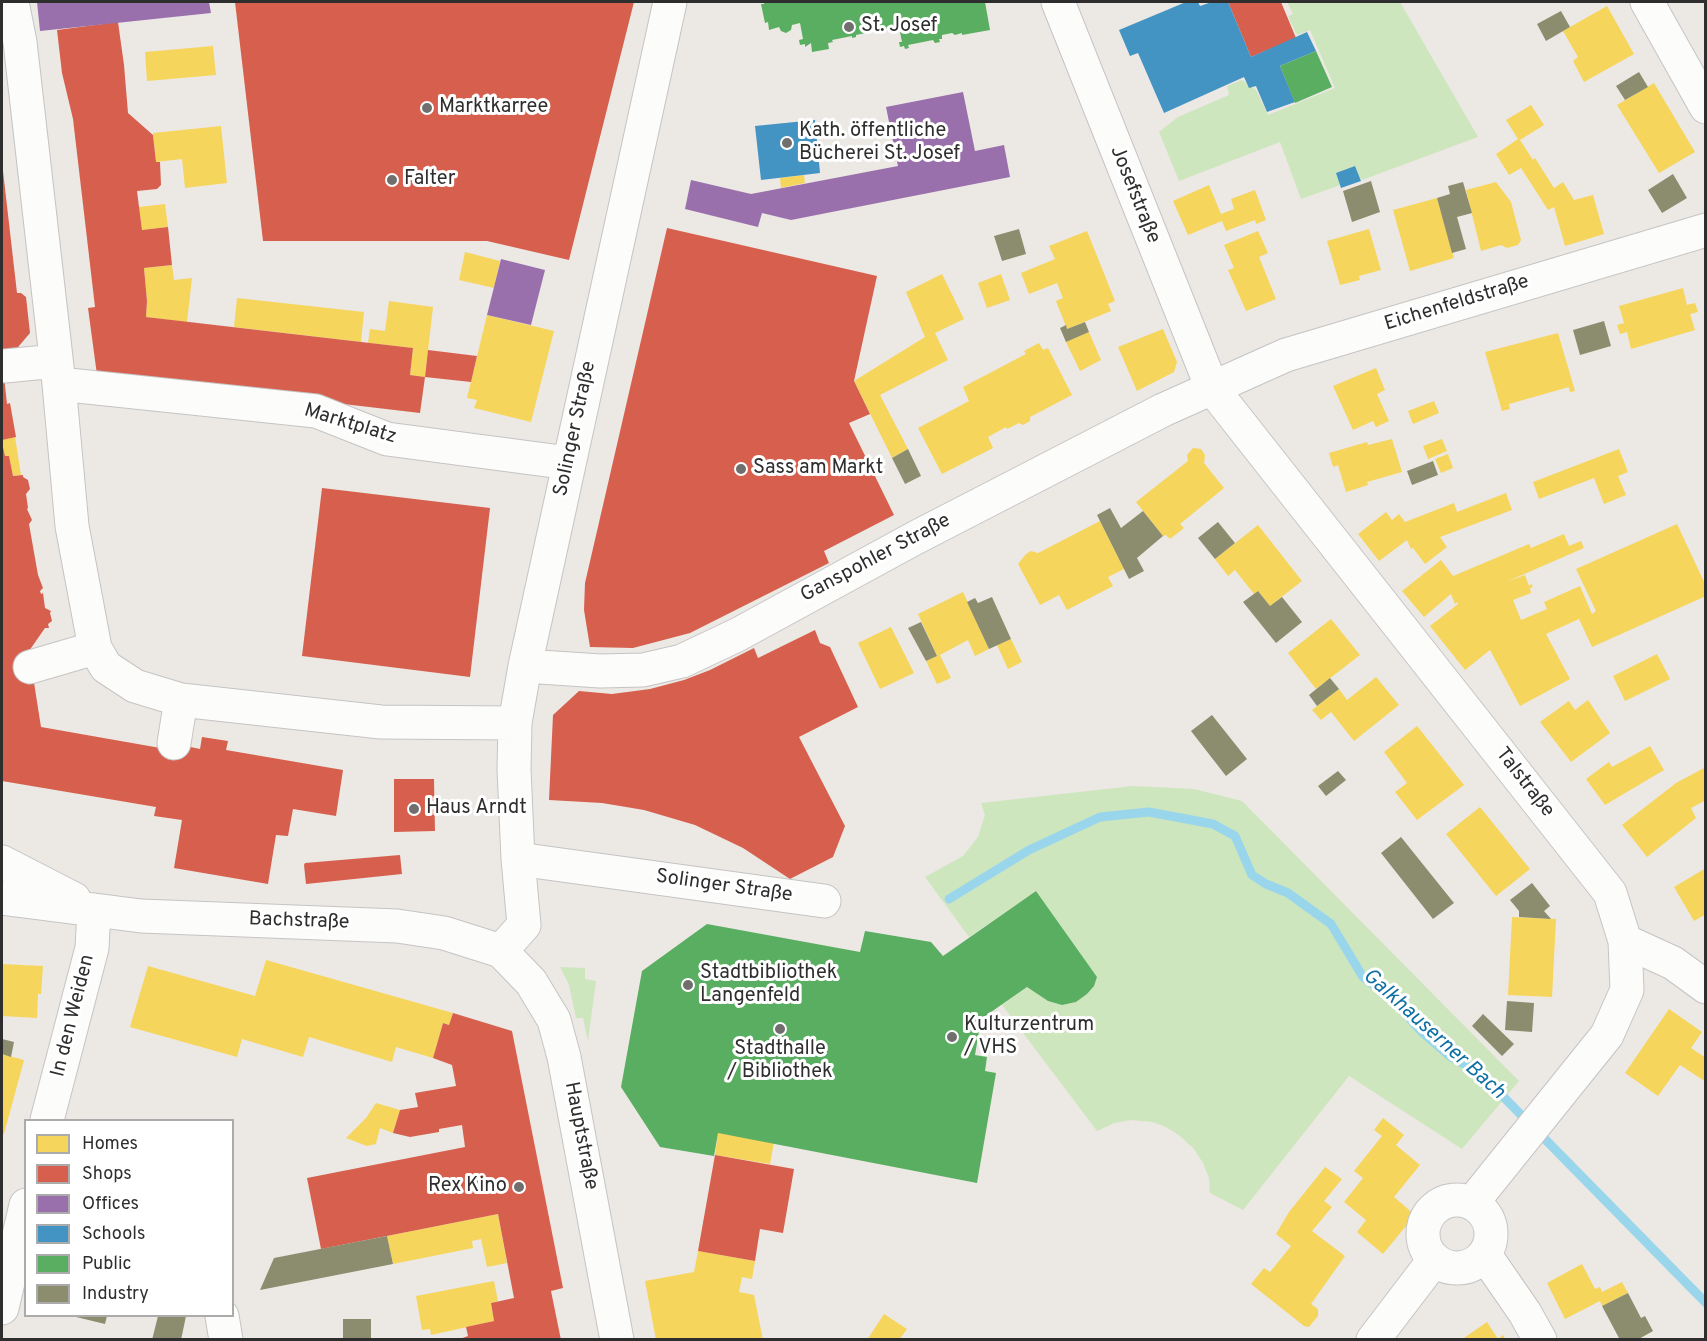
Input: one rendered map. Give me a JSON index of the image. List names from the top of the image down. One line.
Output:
{"streets":{"street":["Josefstraße","Eichenfeldstraße","Marktplatz","Solinger Straße","Ganspohler Straße","Talstraße","Bachstraße","In den Weiden","Hauptstraße"]},"crossings":[["Josefstraße","Eichenfeldstraße"],["Josefstraße","Ganspohler Straße"],["Josefstraße","Talstraße"],["Eichenfeldstraße","Ganspohler Straße"],["Eichenfeldstraße","Talstraße"],["Marktplatz","Solinger Straße"],["Solinger Straße","Ganspohler Straße"],["Solinger Straße","Bachstraße"],["Solinger Straße","Hauptstraße"],["Ganspohler Straße","Talstraße"],["Bachstraße","In den Weiden"],["Bachstraße","Hauptstraße"]],"water":["Galkhauserner Bach"],"places":["St. Josef","Marktkarree","Kath. öffentliche Bücherei St. Josef","Falter","Sass am Markt","Haus Arndt","Stadtbibliothek Langenfeld","Stadthalle / Bibliothek","Kulturzentrum / VHS","Rex Kino"],"legend":["Homes","Shops","Offices","Schools","Public","Industry"]}
